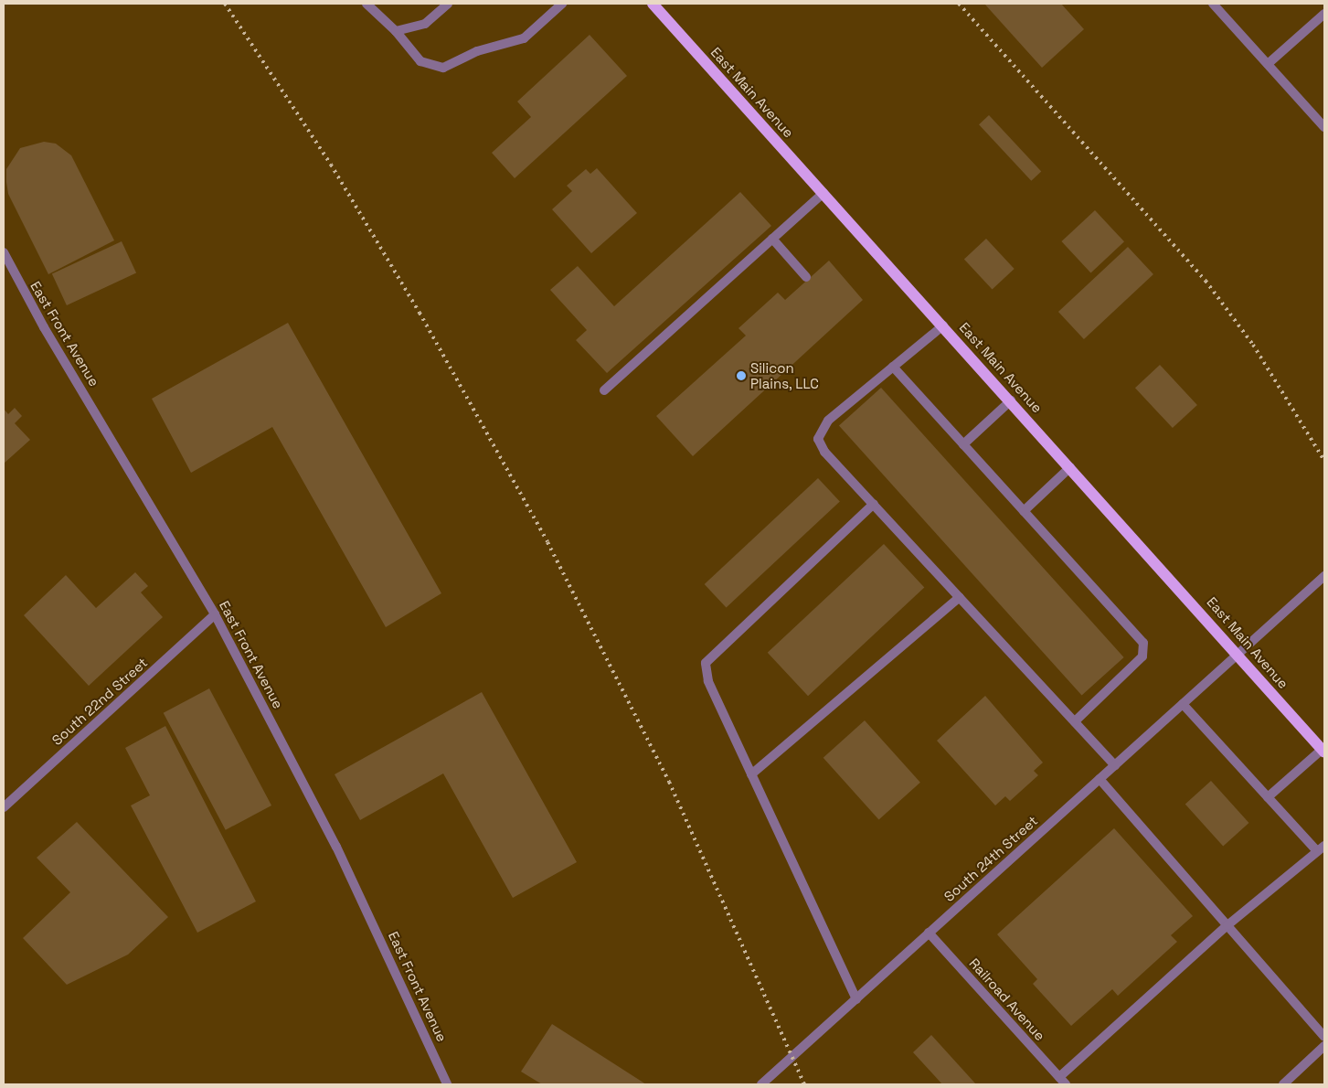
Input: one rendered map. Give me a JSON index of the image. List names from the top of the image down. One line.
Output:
{"streets":{"main road":["East Main Avenue"],"street":["East Front Avenue","South 22nd Street","South 24th Street","Railroad Avenue"]},"crossings":[["East Main Avenue","South 24th Street"],["East Front Avenue","South 22nd Street"],["South 24th Street","Railroad Avenue"]],"places":["Silicon Plains, LLC"]}
